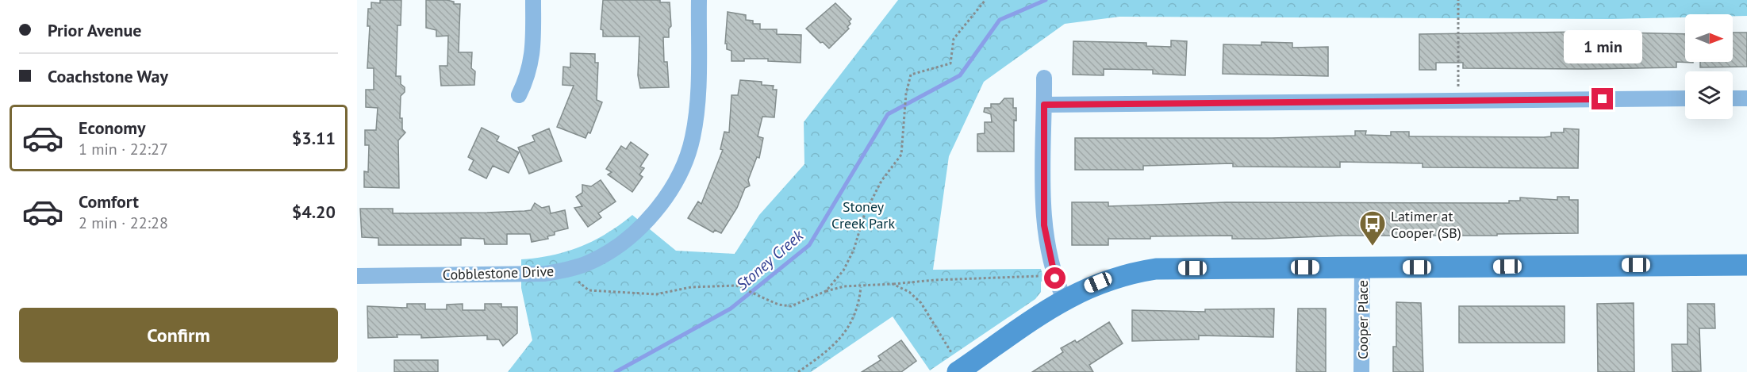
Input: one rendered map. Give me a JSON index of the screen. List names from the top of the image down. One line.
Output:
{"streets":{"street":["Cobblestone Drive","Cooper Place"]},"water":["Stoney Creek"],"parks":["Stoney Creek Park"],"places":{"bus stop":["Latimer at Cooper (SB)"]},"north":"right","page":{"banner":["Prior Avenue","Coachstone Way"],"bubble":"1 min","list":[{"name":"Economy","note":"1 min · 22:27","value":"$3.11"},{"name":"Comfort","note":"2 min · 22:28","value":"$4.20"}],"buttons":"Confirm"}}
